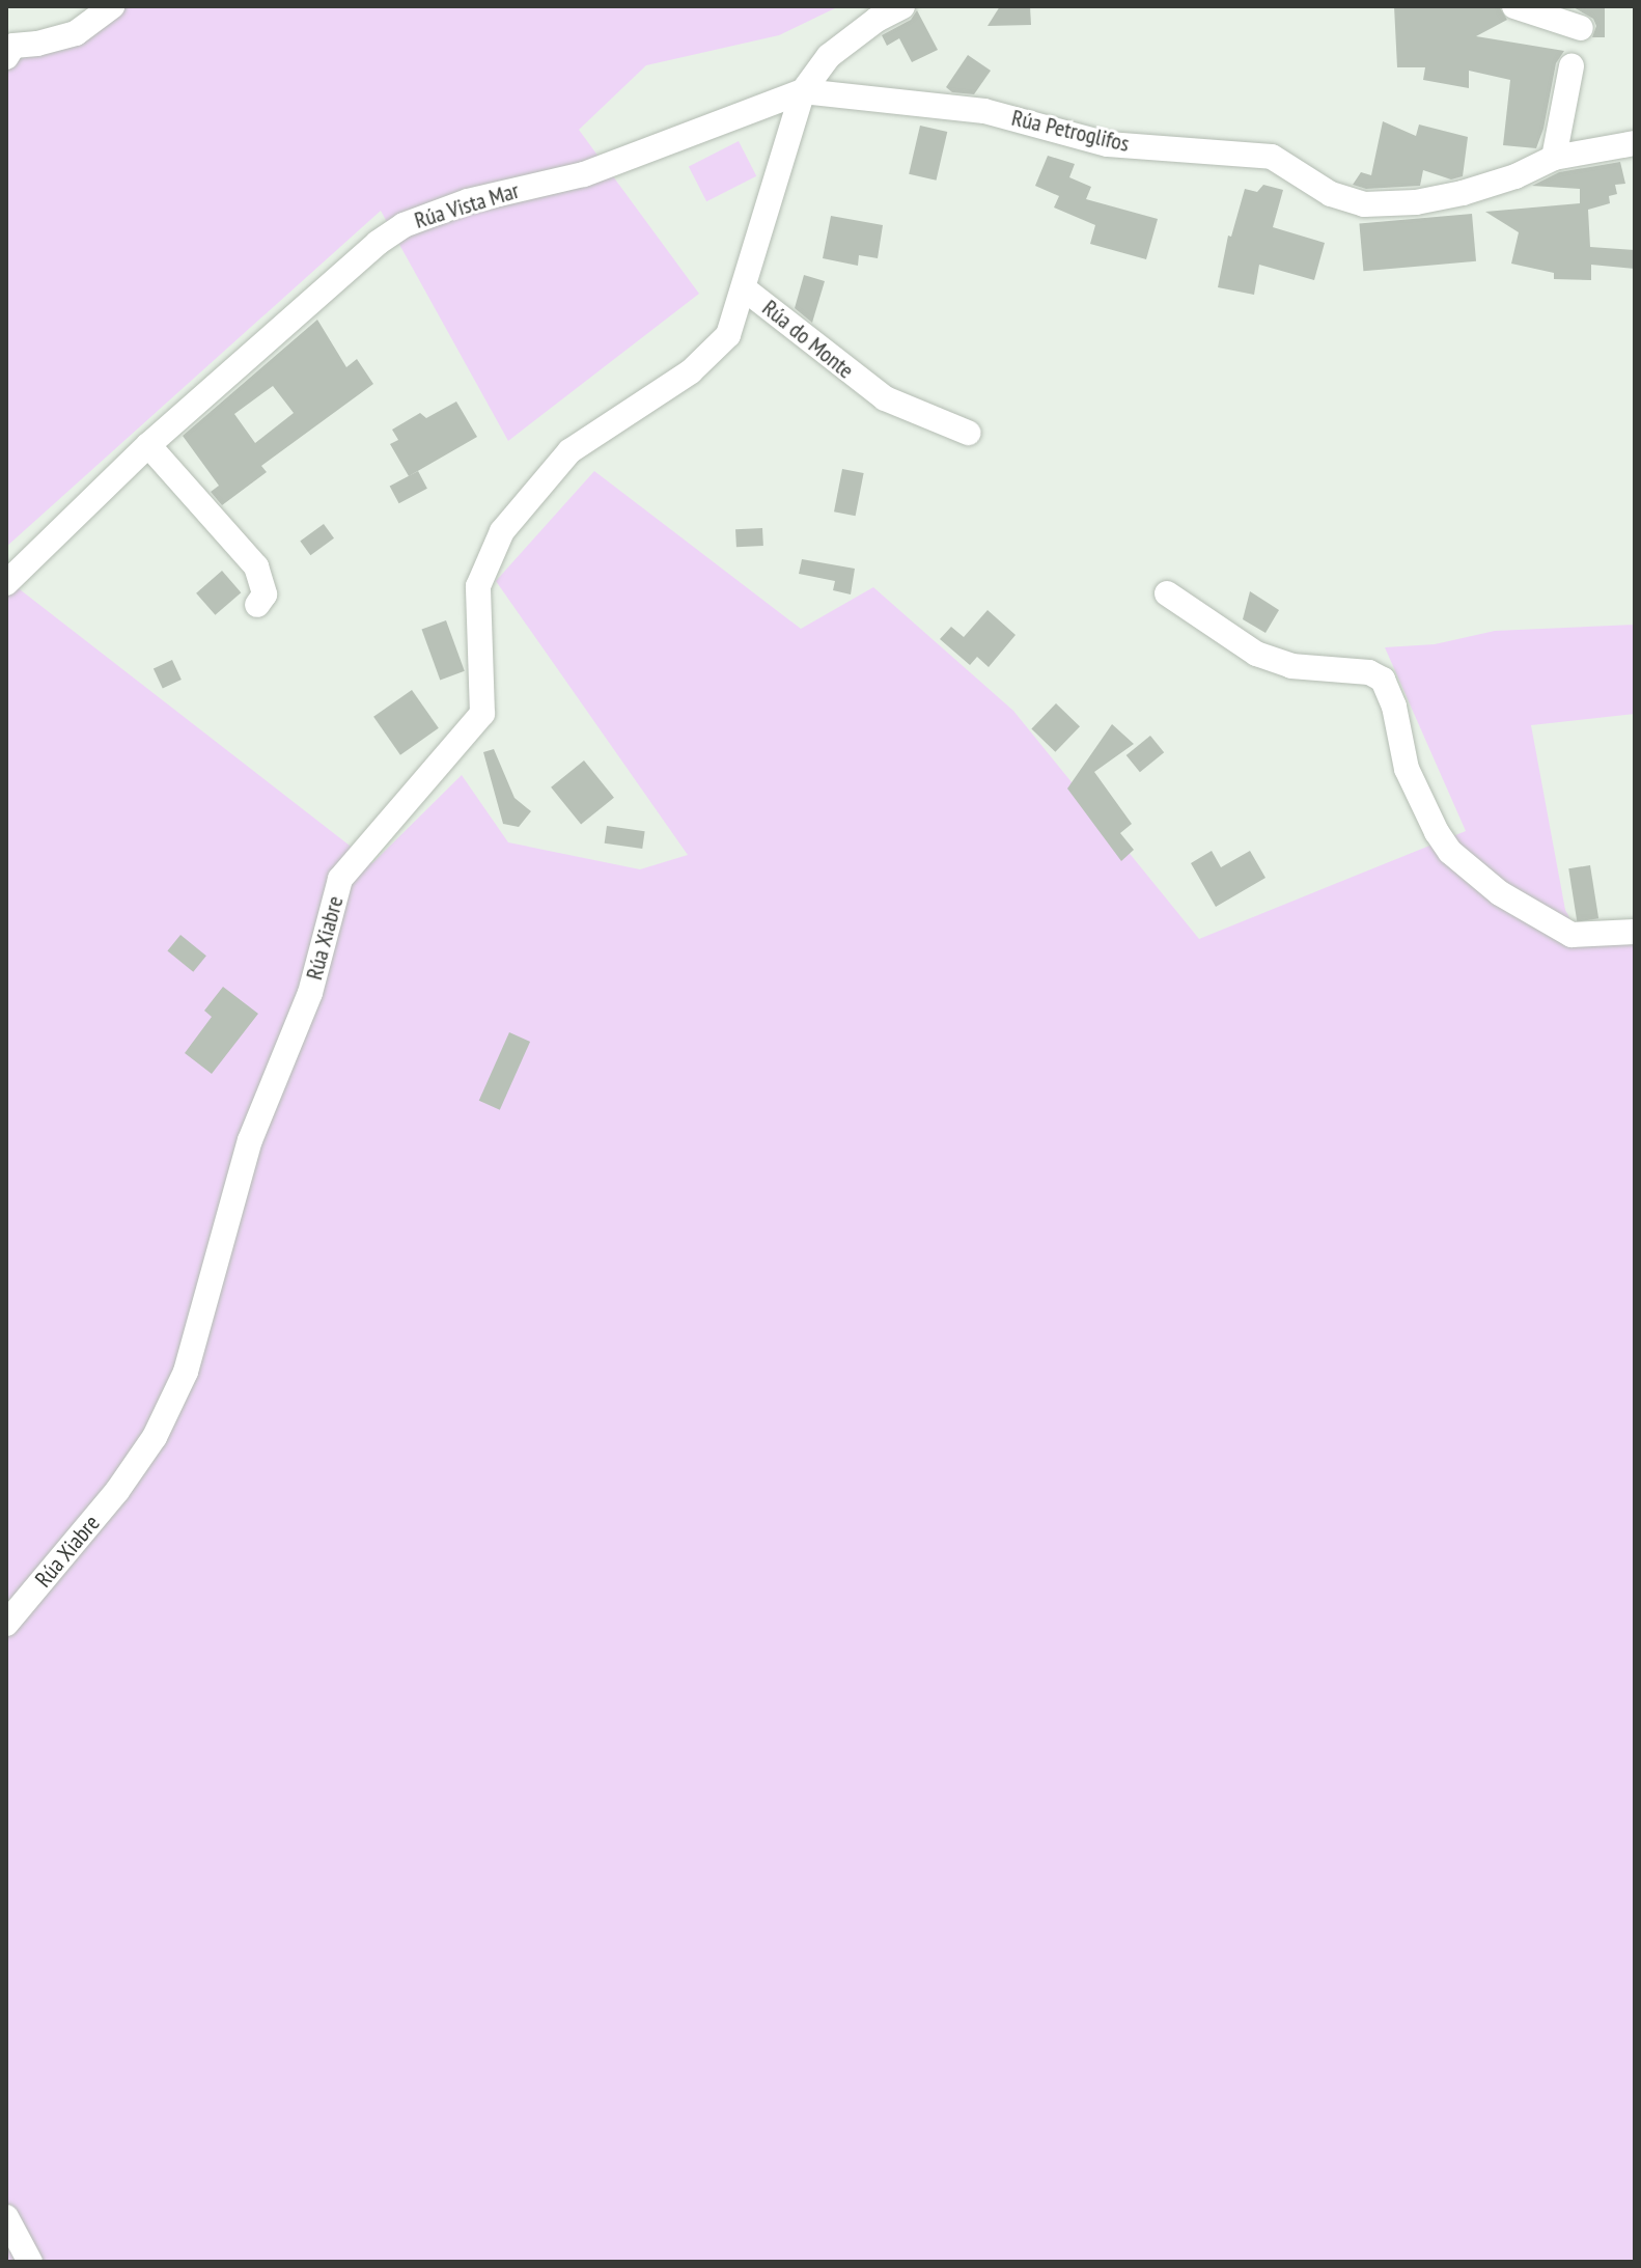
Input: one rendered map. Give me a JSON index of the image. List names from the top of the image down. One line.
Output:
{"streets":{"street":["Rúa Petroglifos","Rúa Vista Mar","Rúa do Monte","Rúa Xiabre"]},"crossings":[["Rúa Petroglifos","Rúa Vista Mar"],["Rúa Petroglifos","Rúa do Monte"],["Rúa Vista Mar","Rúa do Monte"],["Rúa do Monte","Rúa Xiabre"]]}
